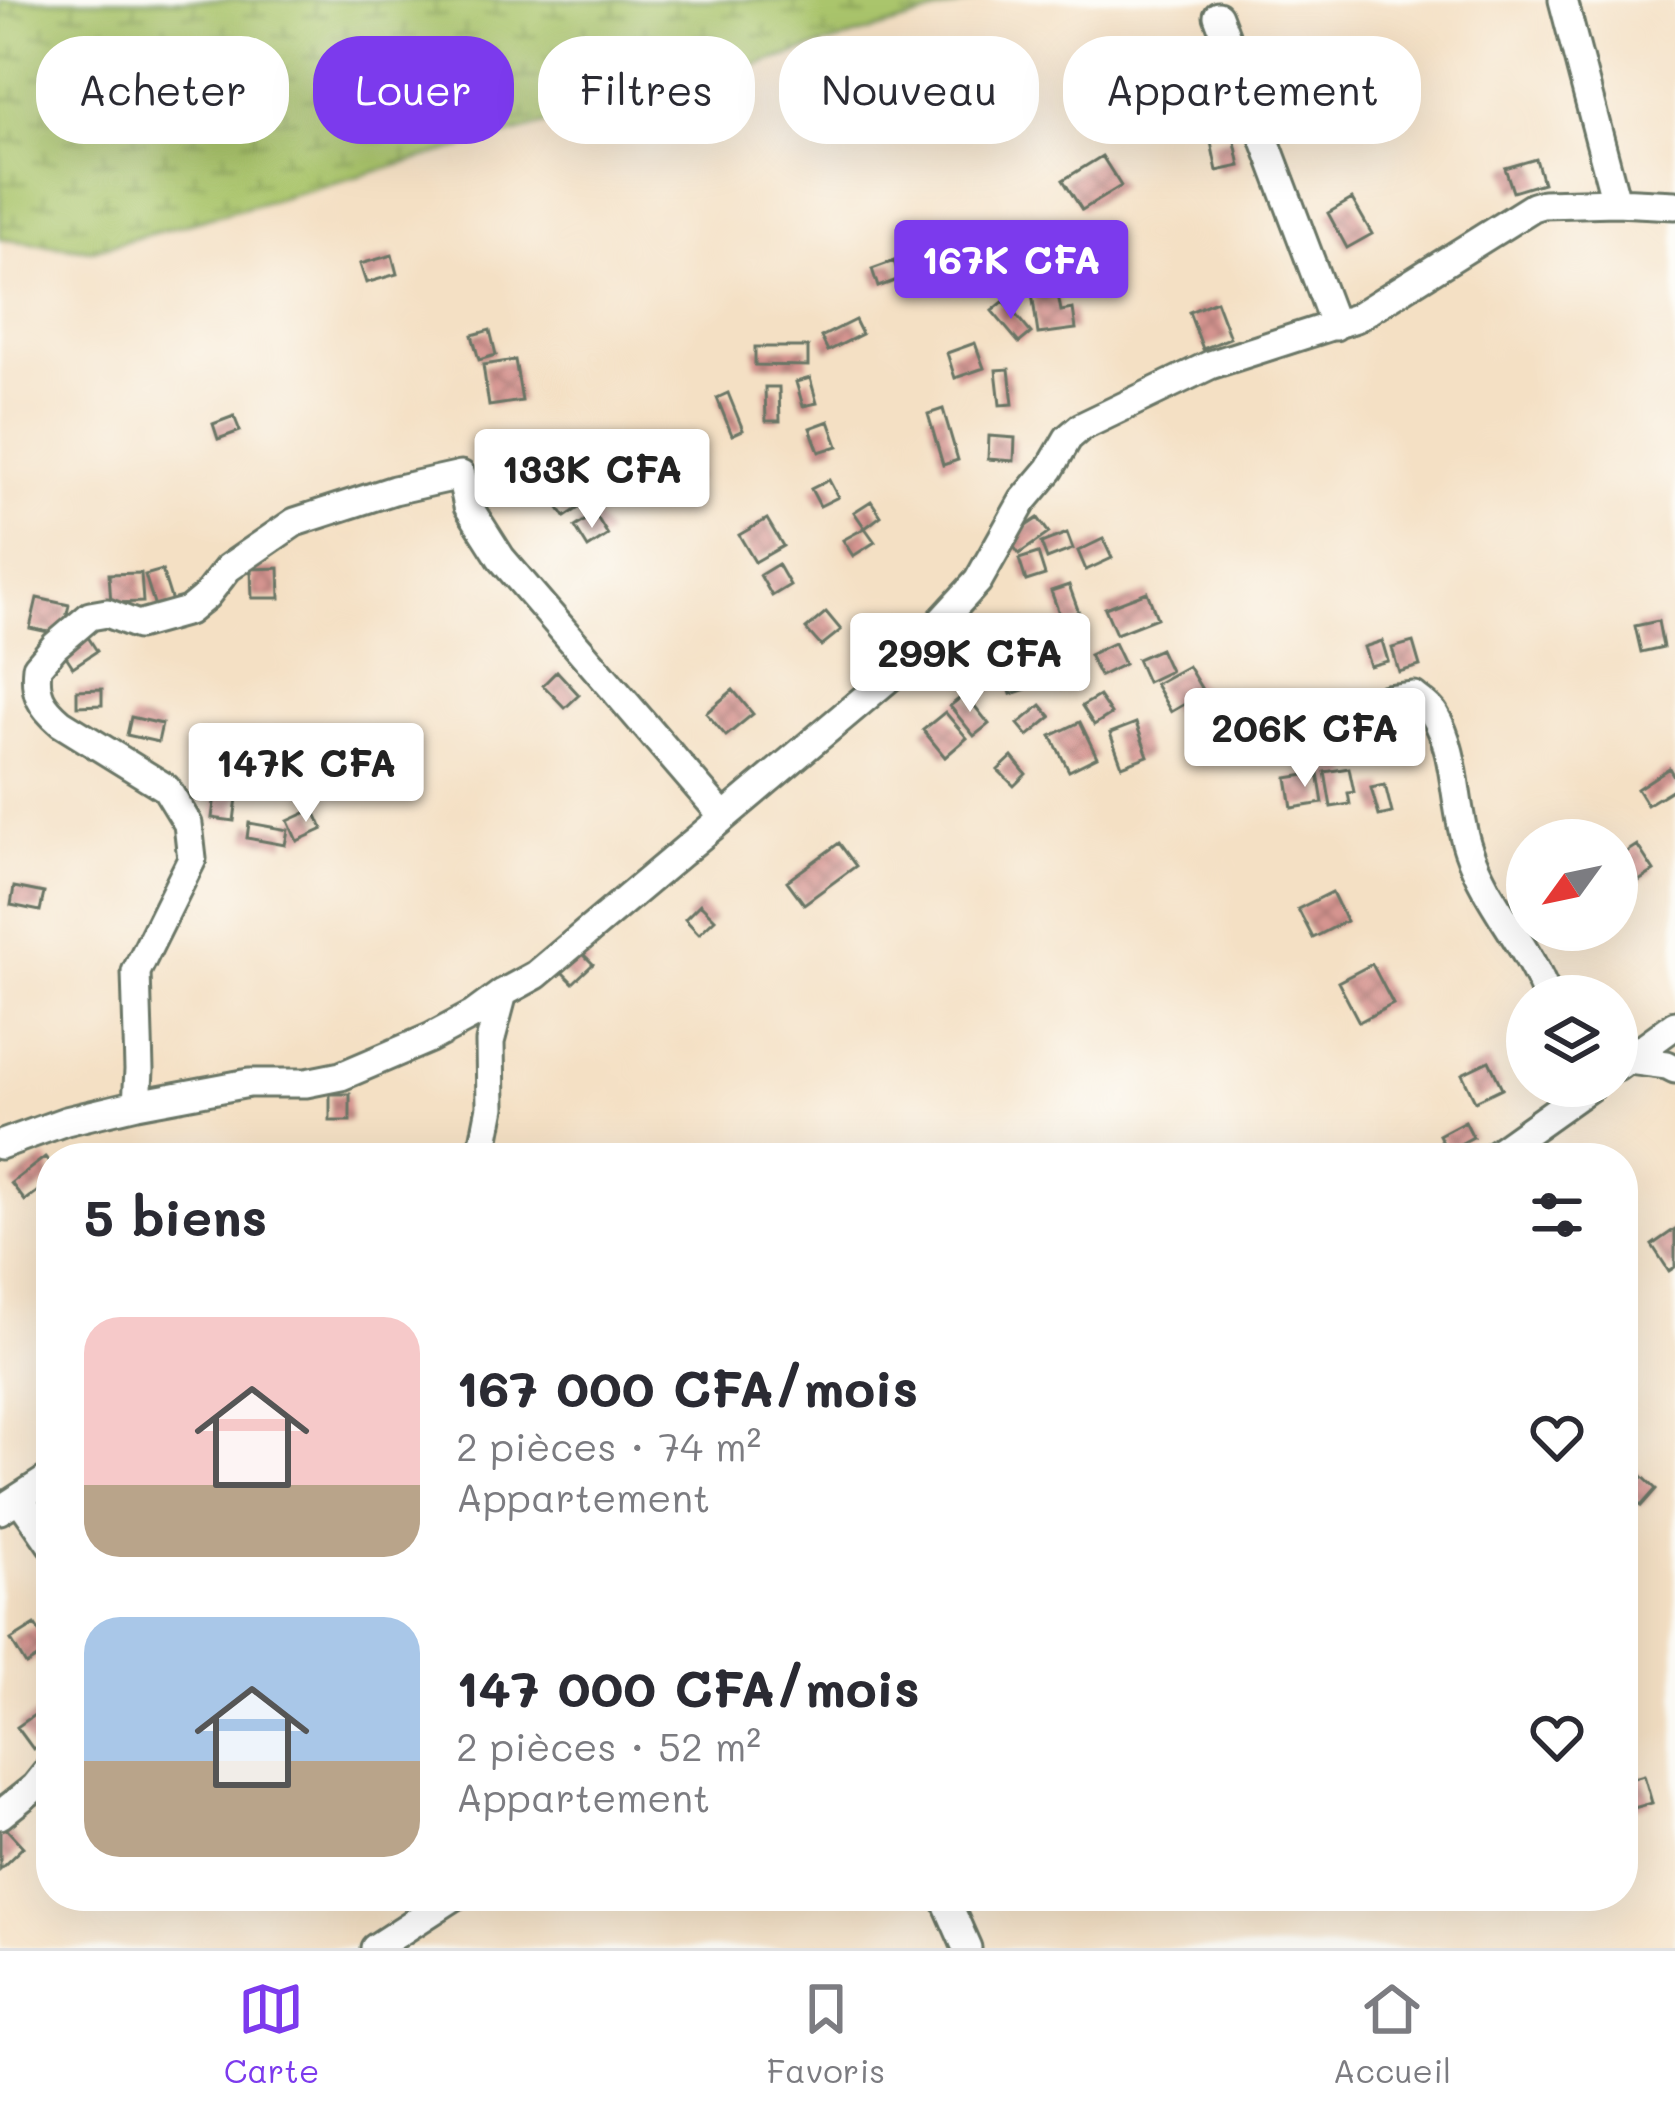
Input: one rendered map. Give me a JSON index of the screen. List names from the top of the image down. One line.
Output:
{"north":"bottom left","page":{"chip":["Acheter","Louer","Filtres","Nouveau","Appartement"],"price":["167K CFA","133K CFA","299K CFA","206K CFA","147K CFA"],"heading":"5 biens","list":[{"name":"167 000 CFA/mois","note":"2 pièces · 74 m² · Appartement"},{"name":"147 000 CFA/mois","note":"2 pièces · 52 m² · Appartement"}],"tabs":["Carte","Favoris","Accueil"]}}
